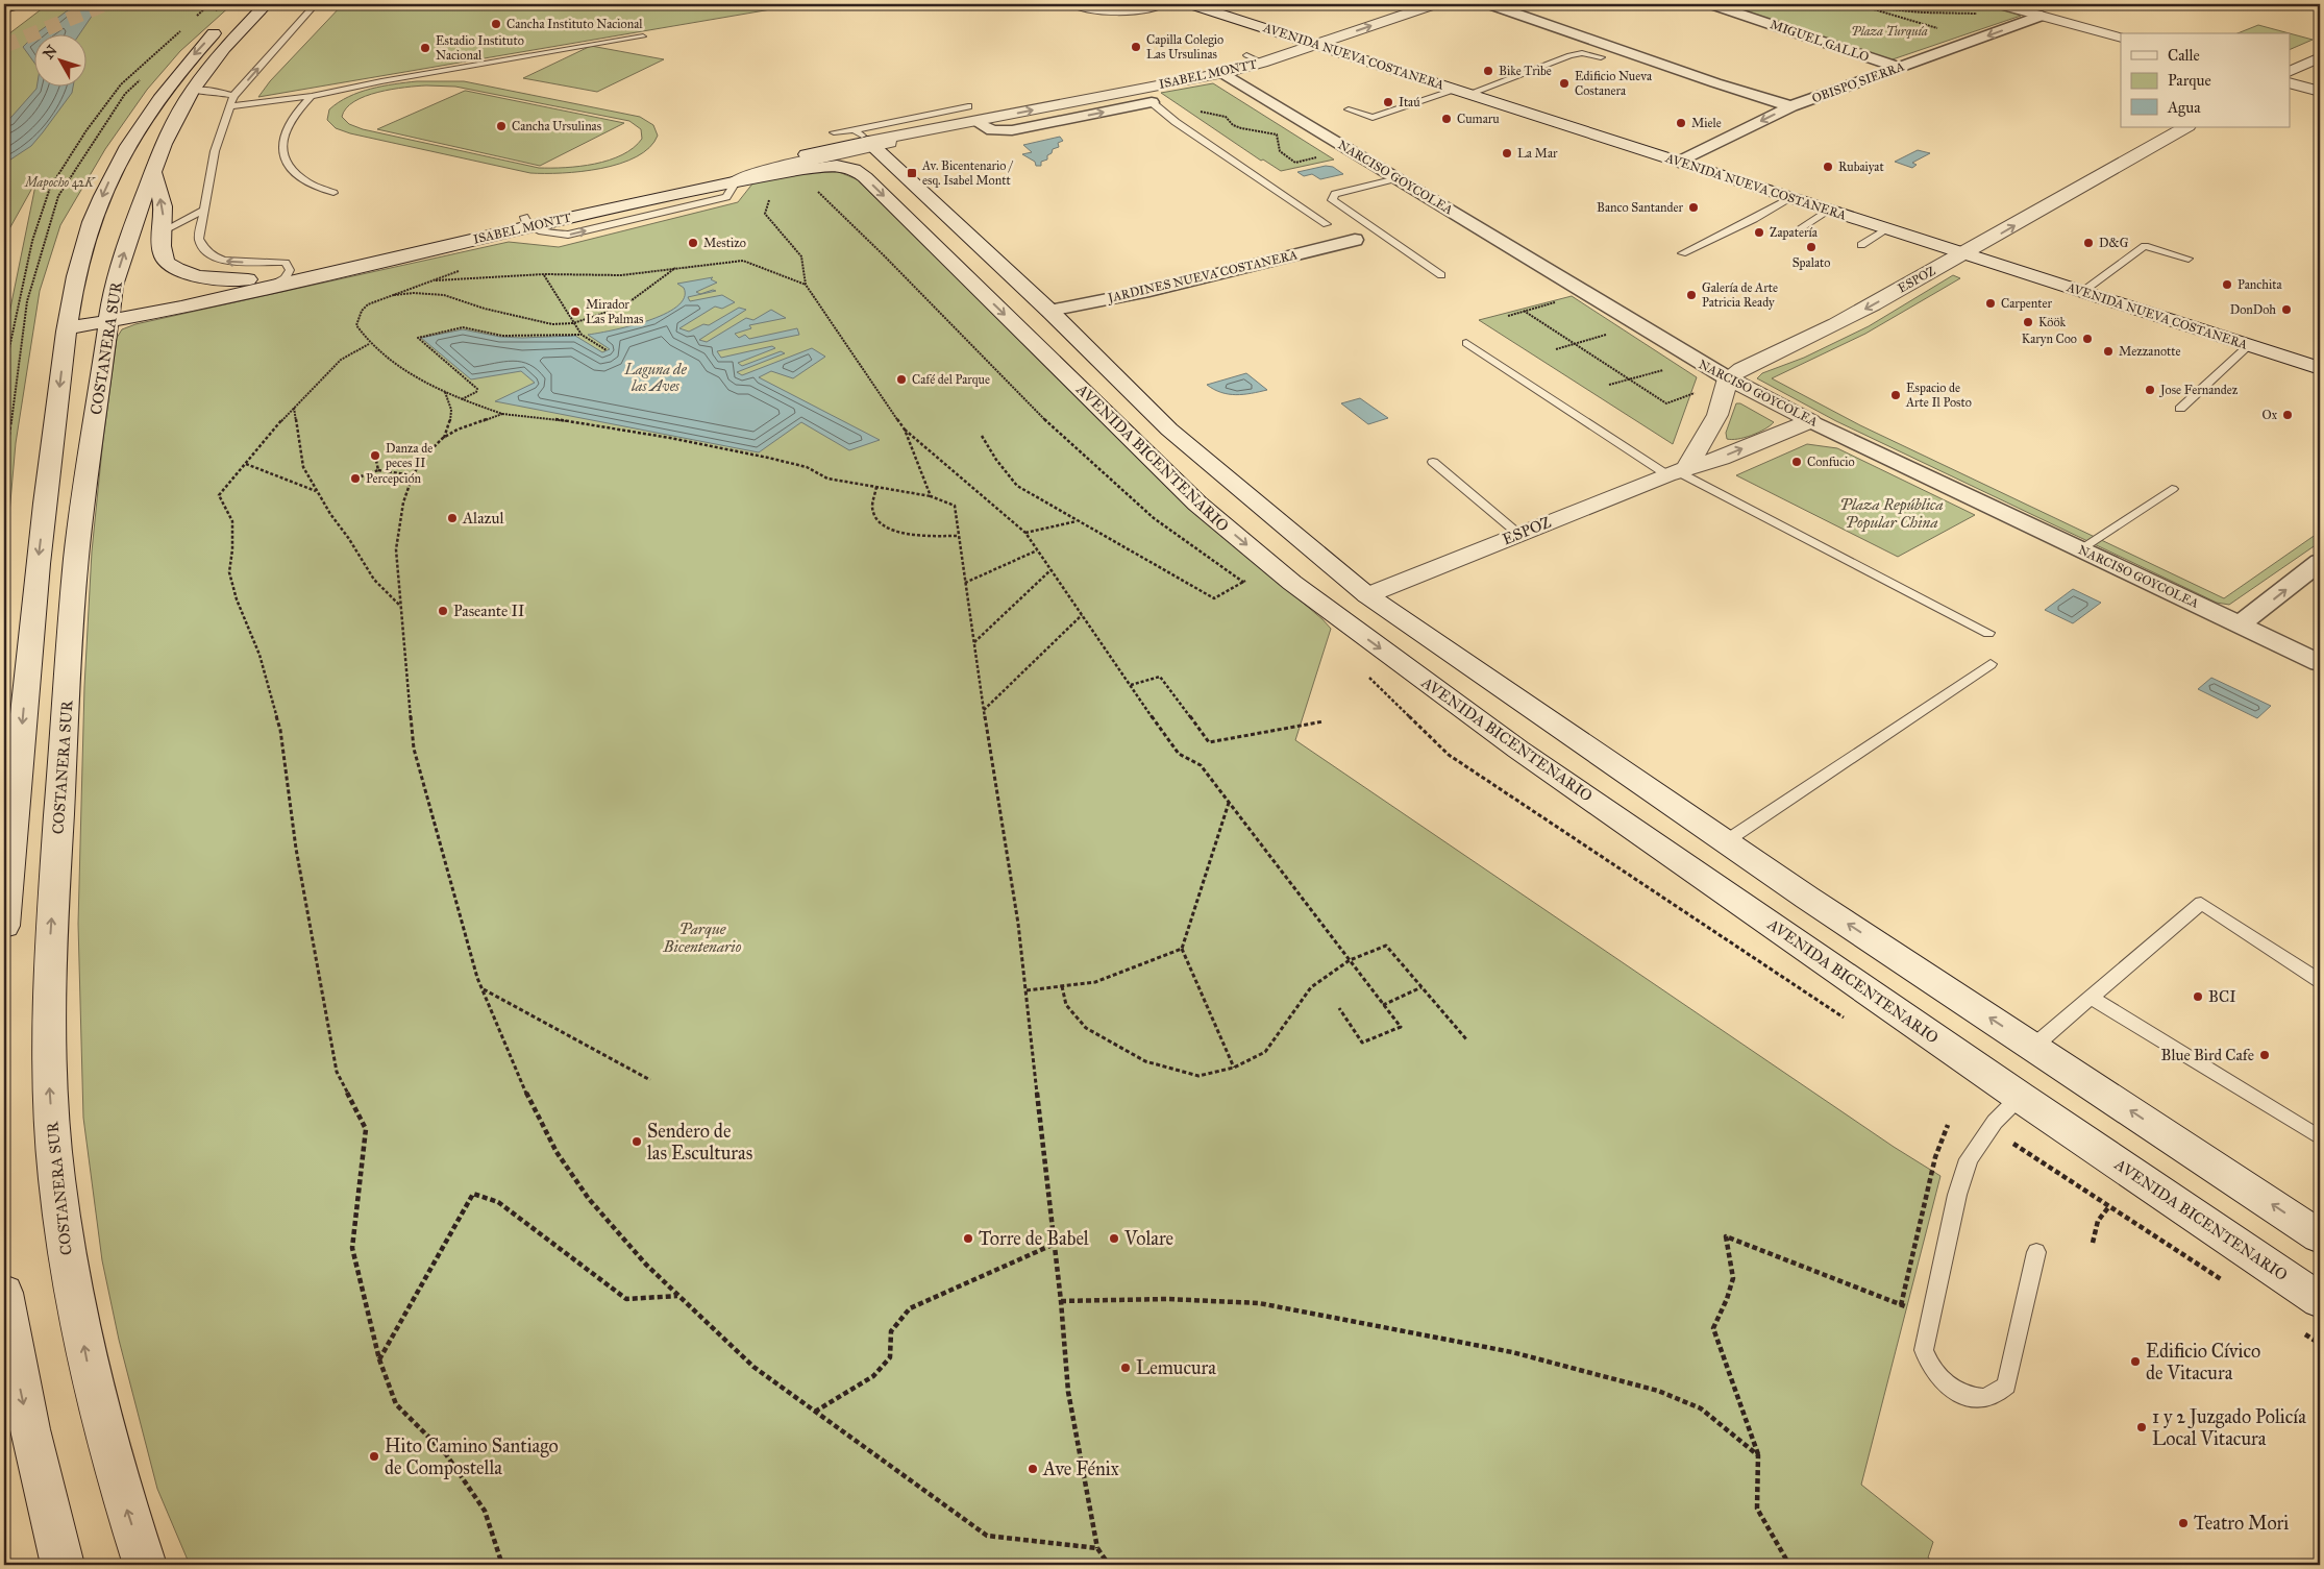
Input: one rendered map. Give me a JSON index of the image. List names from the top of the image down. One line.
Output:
{"streets":{"main road":["AVENIDA NUEVA COSTANERA","ISABEL MONTT","NARCISO GOYCOLEA","ESPOZ","COSTANERA SUR","AVENIDA BICENTENARIO"],"street":["MIGUEL GALLO","OBISPO SIERRA","JARDINES NUEVA COSTANERA"]},"crossings":[["MIGUEL GALLO","OBISPO SIERRA"],["AVENIDA NUEVA COSTANERA","ISABEL MONTT"],["AVENIDA NUEVA COSTANERA","OBISPO SIERRA"],["AVENIDA NUEVA COSTANERA","ESPOZ"],["ISABEL MONTT","NARCISO GOYCOLEA"],["ISABEL MONTT","COSTANERA SUR"],["ISABEL MONTT","AVENIDA BICENTENARIO"],["NARCISO GOYCOLEA","ESPOZ"],["JARDINES NUEVA COSTANERA","AVENIDA BICENTENARIO"],["ESPOZ","AVENIDA BICENTENARIO"]],"one_way":["OBISPO SIERRA"],"water":["Laguna de las Aves"],"parks":["Plaza Turquía","Mapocho 42K","Plaza República Popular China","Parque Bicentenario"],"places":{"other":["Cancha Instituto Nacional","Capilla Colegio Las Ursulinas","Estadio Instituto Nacional","Bike Tribe","Edificio Nueva Costanera","Itaú","Cumaru","Miele","Cancha Ursulinas","La Mar","Rubaiyat","Banco Santander","Zapatería","Mestizo","D&G","Spalato","Panchita","Galería de Arte Patricia Ready","Carpenter","DonDoh","Mirador Las Palmas","Köök","Karyn Coo","Mezzanotte","Café del Parque","Jose Fernandez","Espacio de Arte Il Posto","Ox","Danza de peces II","Confucio","Percepción","Alazul","Paseante II","BCI","Blue Bird Cafe","Sendero de las Esculturas","Torre de Babel","Volare","Edificio Cívico de Vitacura","Lemucura","1 y 2 Juzgado Policía Local Vitacura","Hito Camino Santiago de Compostella","Ave Fénix","Teatro Mori"],"transit":["Av. Bicentenario / esq. Isabel Montt"]},"legend":["Calle","Parque","Agua"],"north":"top left"}
